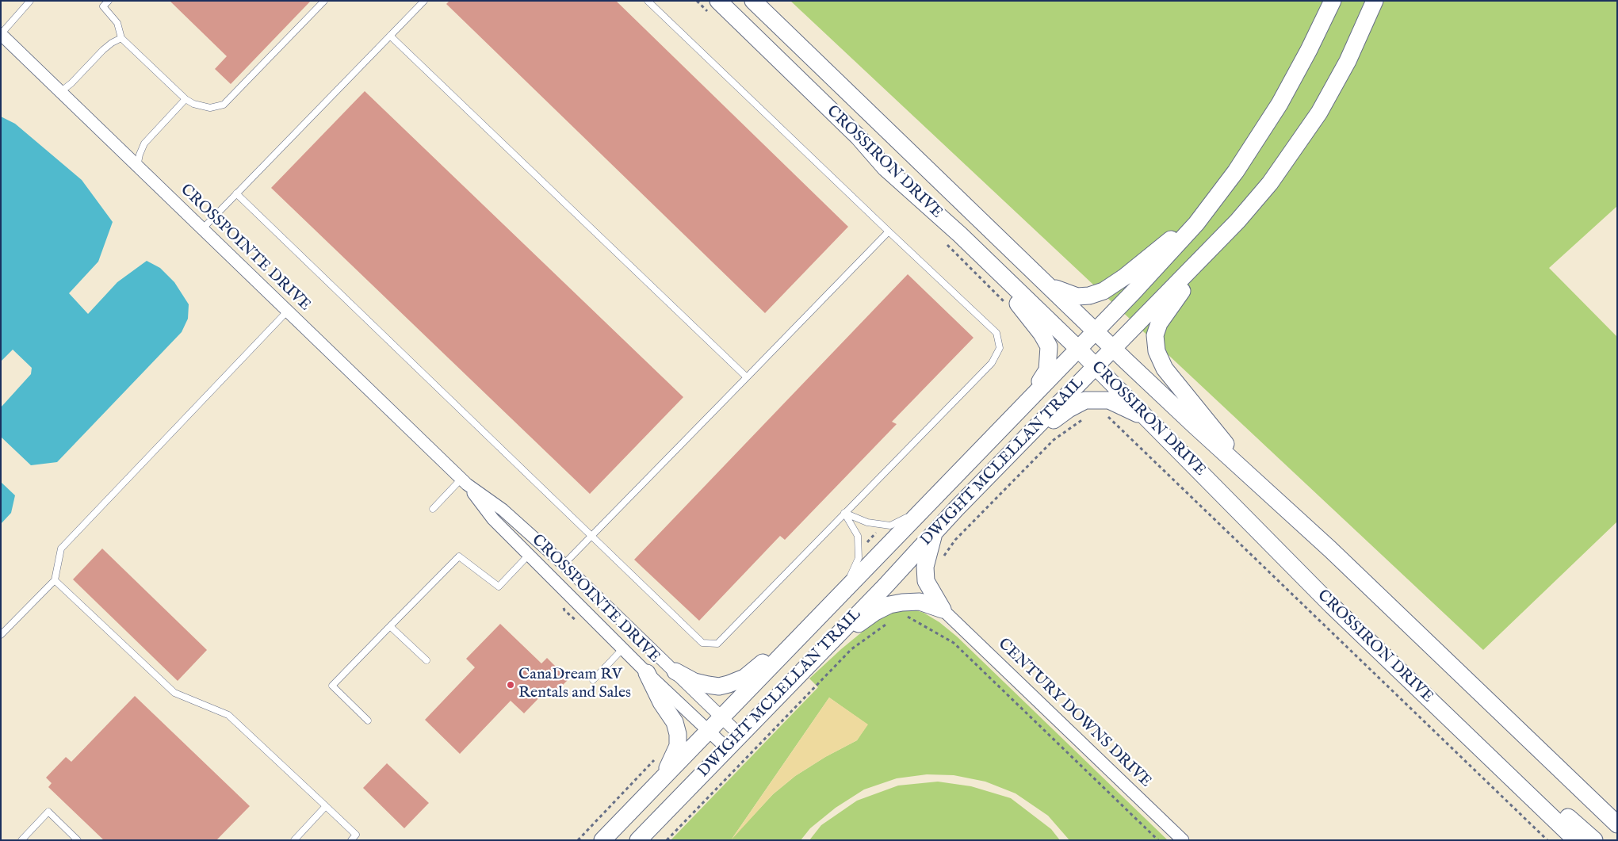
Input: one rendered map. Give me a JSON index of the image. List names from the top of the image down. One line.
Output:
{"streets":{"main road":["CROSSIRON DRIVE","DWIGHT MCLELLAN TRAIL"],"street":["CROSSPOINTE DRIVE","CENTURY DOWNS DRIVE"]},"crossings":[["CROSSIRON DRIVE","DWIGHT MCLELLAN TRAIL"],["CROSSPOINTE DRIVE","DWIGHT MCLELLAN TRAIL"]],"places":["CanaDream RV Rentals and Sales"]}
